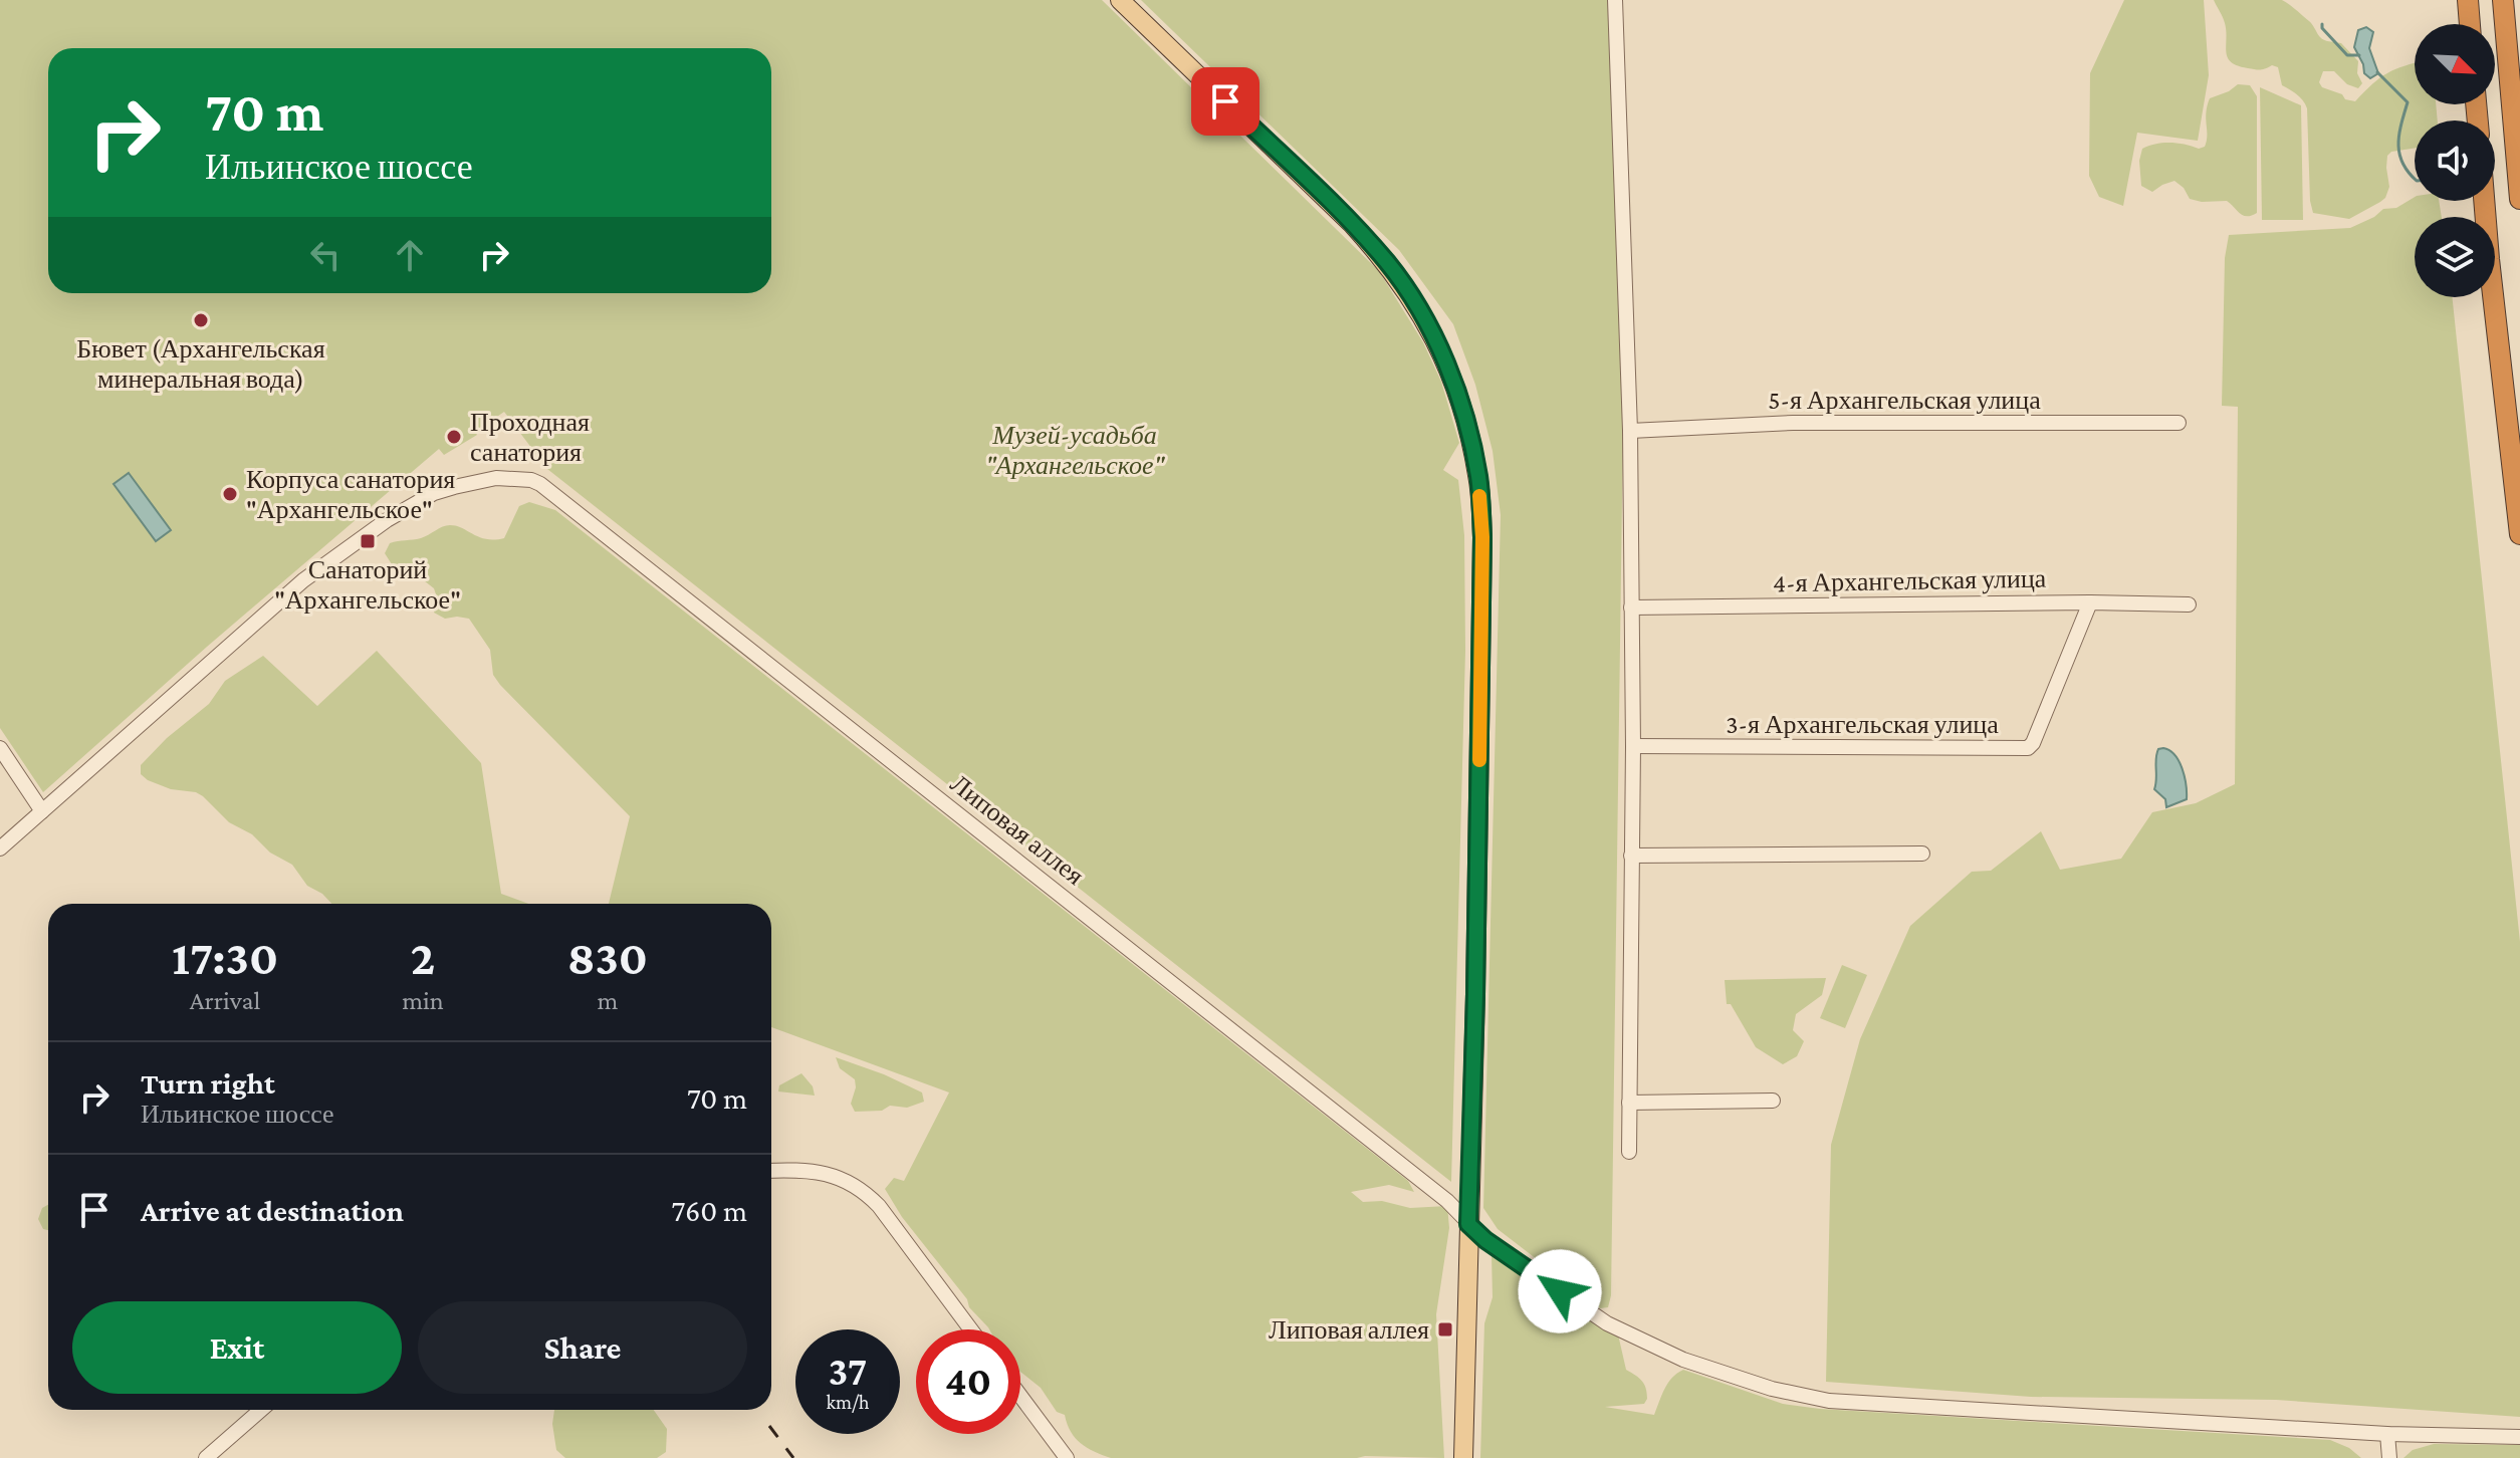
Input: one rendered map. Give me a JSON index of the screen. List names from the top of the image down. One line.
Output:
{"streets":{"street":["5-я Архангельская улица","4-я Архангельская улица","3-я Архангельская улица","Липовая аллея"]},"crossings":[["4-я Архангельская улица","3-я Архангельская улица"]],"parks":["Музей-усадьба \"Архангельское\""],"places":{"other":["Бювет (Архангельская минеральная вода)","Проходная санатория","Корпуса санатория \"Архангельское\""],"transit":["Санаторий \"Архангельское\"","Липовая аллея"]},"north":"bottom right","page":{"turn":["70 m","Ильинское шоссе"],"eta":["17:30","Arrival","2","min","830","m"],"list":[{"name":"Turn right","note":"Ильинское шоссе","value":"70 m"},{"name":"Arrive at destination","value":"760 m"}],"buttons":["Exit","Share"],"speed":"37 km/h","limit":"40"}}
